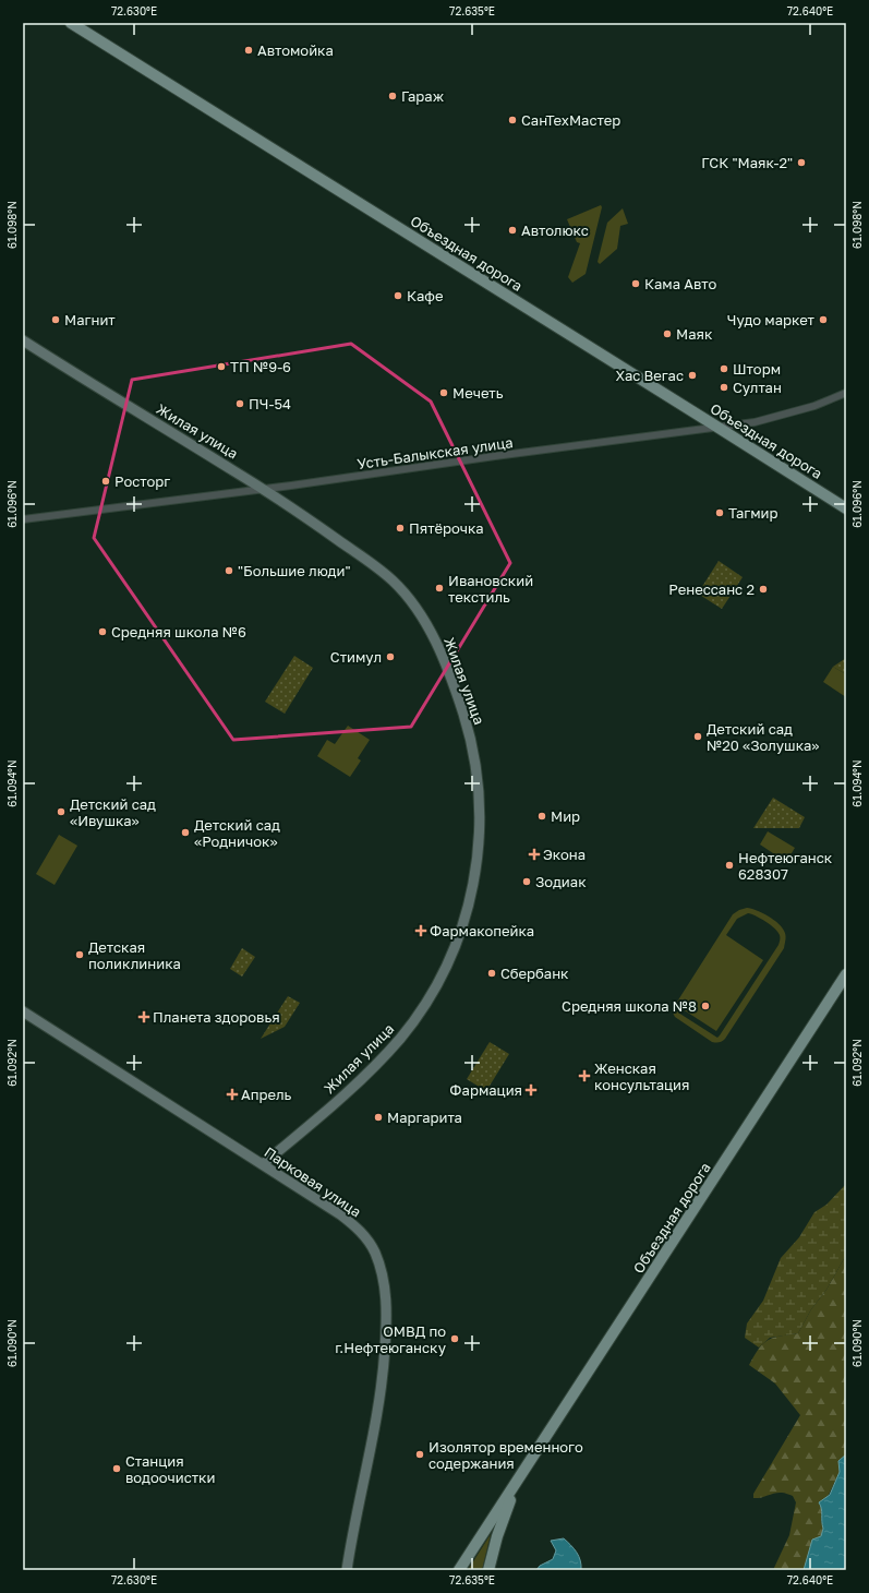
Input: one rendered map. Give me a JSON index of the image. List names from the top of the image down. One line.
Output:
{"streets":{"main road":["Объездная дорога","Жилая улица","Парковая улица"],"street":["Усть-Балыкская улица"]},"crossings":[["Объездная дорога","Усть-Балыкская улица"],["Жилая улица","Усть-Балыкская улица"],["Жилая улица","Парковая улица"]],"places":{"other":["Автомойка","Гараж","СанТехМастер","ГСК \"Маяк-2\"","Автолюкс","Кама Авто","Кафе","Магнит","Чудо маркет","Маяк","ТП №9-6","Шторм","Хас Вегас","Султан","Мечеть","ПЧ-54","Росторг","Тагмир","Пятёрочка","\"Большие люди\"","Ивановский текстиль","Ренессанс 2","Средняя школа №6","Стимул","Детский сад №20 «Золушка»","Детский сад «Ивушка»","Мир","Детский сад «Родничок»","Нефтеюганск 628307","Зодиак","Детская поликлиника","Сбербанк","Средняя школа №8","Маргарита","ОМВД по г.Нефтеюганску","Изолятор временного содержания","Станция водоочистки"],"health":["Экона","Фармакопейка","Планета здоровья","Женская консультация","Фармация","Апрель"]},"coordinates":["72.630°E","72.635°E","72.640°E","61.098°N","61.096°N","61.094°N","61.092°N","61.090°N"]}
